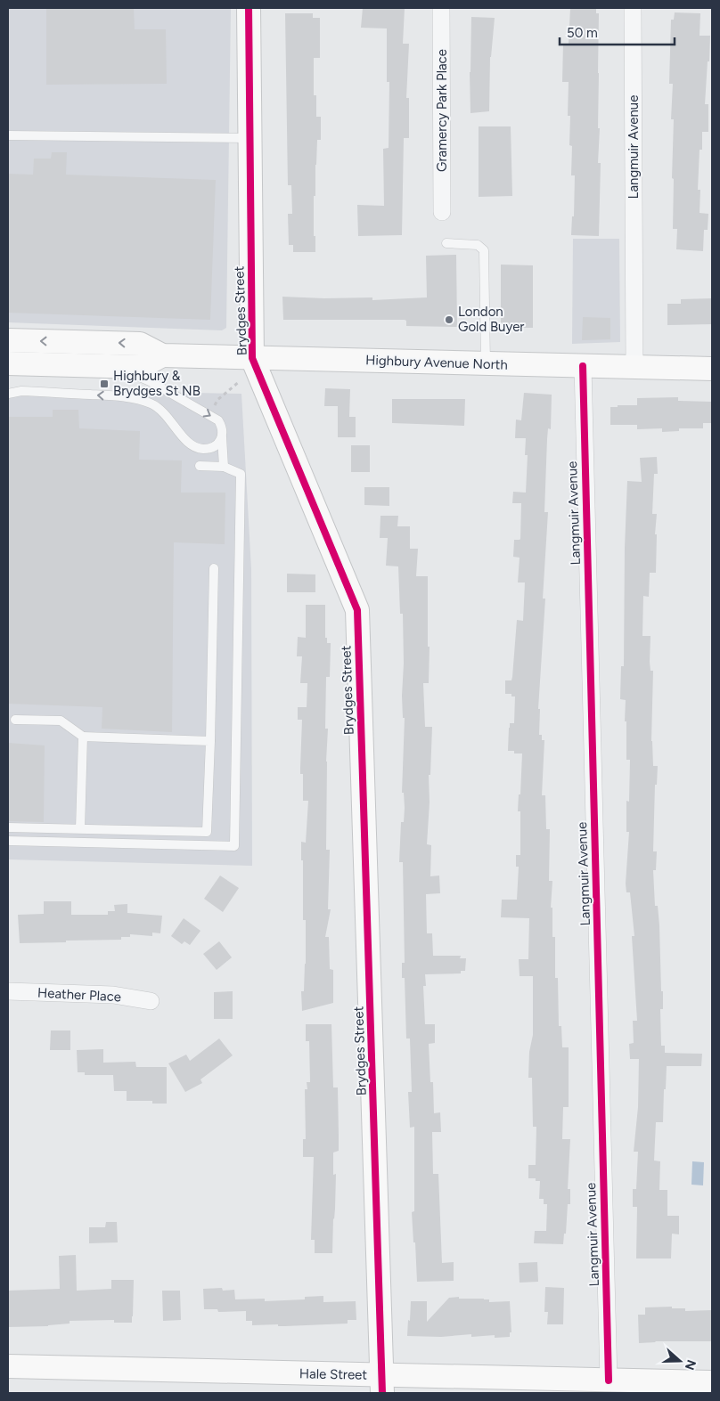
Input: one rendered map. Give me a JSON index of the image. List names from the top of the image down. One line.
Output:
{"streets":{"street":["Gramercy Park Place","Langmuir Avenue","Brydges Street","Highbury Avenue North","Heather Place","Hale Street"]},"crossings":[["Langmuir Avenue","Highbury Avenue North"],["Langmuir Avenue","Hale Street"],["Brydges Street","Highbury Avenue North"],["Brydges Street","Hale Street"]],"places":{"other":["London Gold Buyer"],"transit":["Highbury & Brydges St NB"]},"scale_bar":"50 m","north":"right"}
